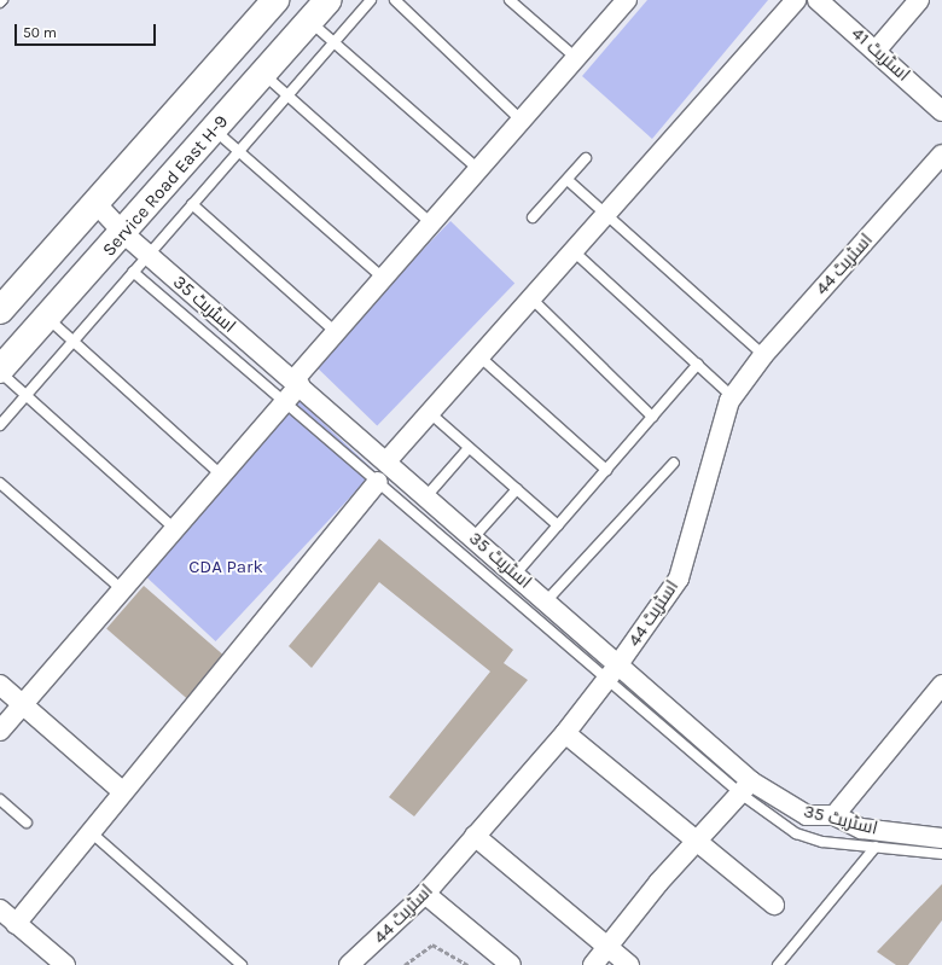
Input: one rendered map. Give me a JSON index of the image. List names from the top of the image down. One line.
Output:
{"streets":{"main road":["Service Road East H-9"],"street":["اسٹریٹ 41","اسٹریٹ 44","اسٹریٹ 35"]},"crossings":[["Service Road East H-9","اسٹریٹ 35"],["اسٹریٹ 44","اسٹریٹ 35"]],"parks":["CDA Park"],"scale_bar":"50 m"}
